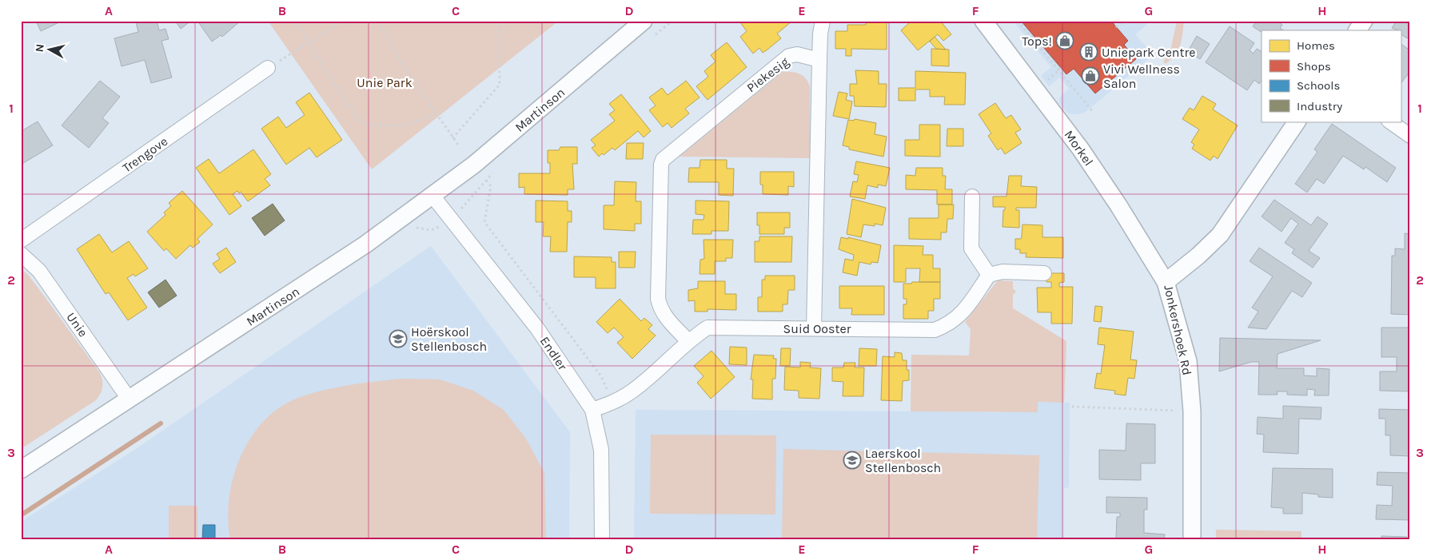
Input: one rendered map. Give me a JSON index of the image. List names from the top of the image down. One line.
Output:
{"streets":{"street":["Piekesig","Martinson","Morkel","Trengove","Unie","Suid Ooster","Jonkershoek Rd","Endler"]},"crossings":[["Piekesig","Suid Ooster"],["Martinson","Unie"],["Martinson","Endler"],["Morkel","Jonkershoek Rd"],["Suid Ooster","Endler"]],"parks":["Unie Park"],"places":{"shop":["Tops!","Vivi Wellness Salon"],"building":["Uniepark Centre"],"school or university":["Hoërskool Stellenbosch","Laerskool Stellenbosch"]},"legend":["Homes","Shops","Schools","Industry"],"north":"left","grid":{"columns":["A","B","C","D","E","F","G","H"],"rows":["1","2","3"]}}
